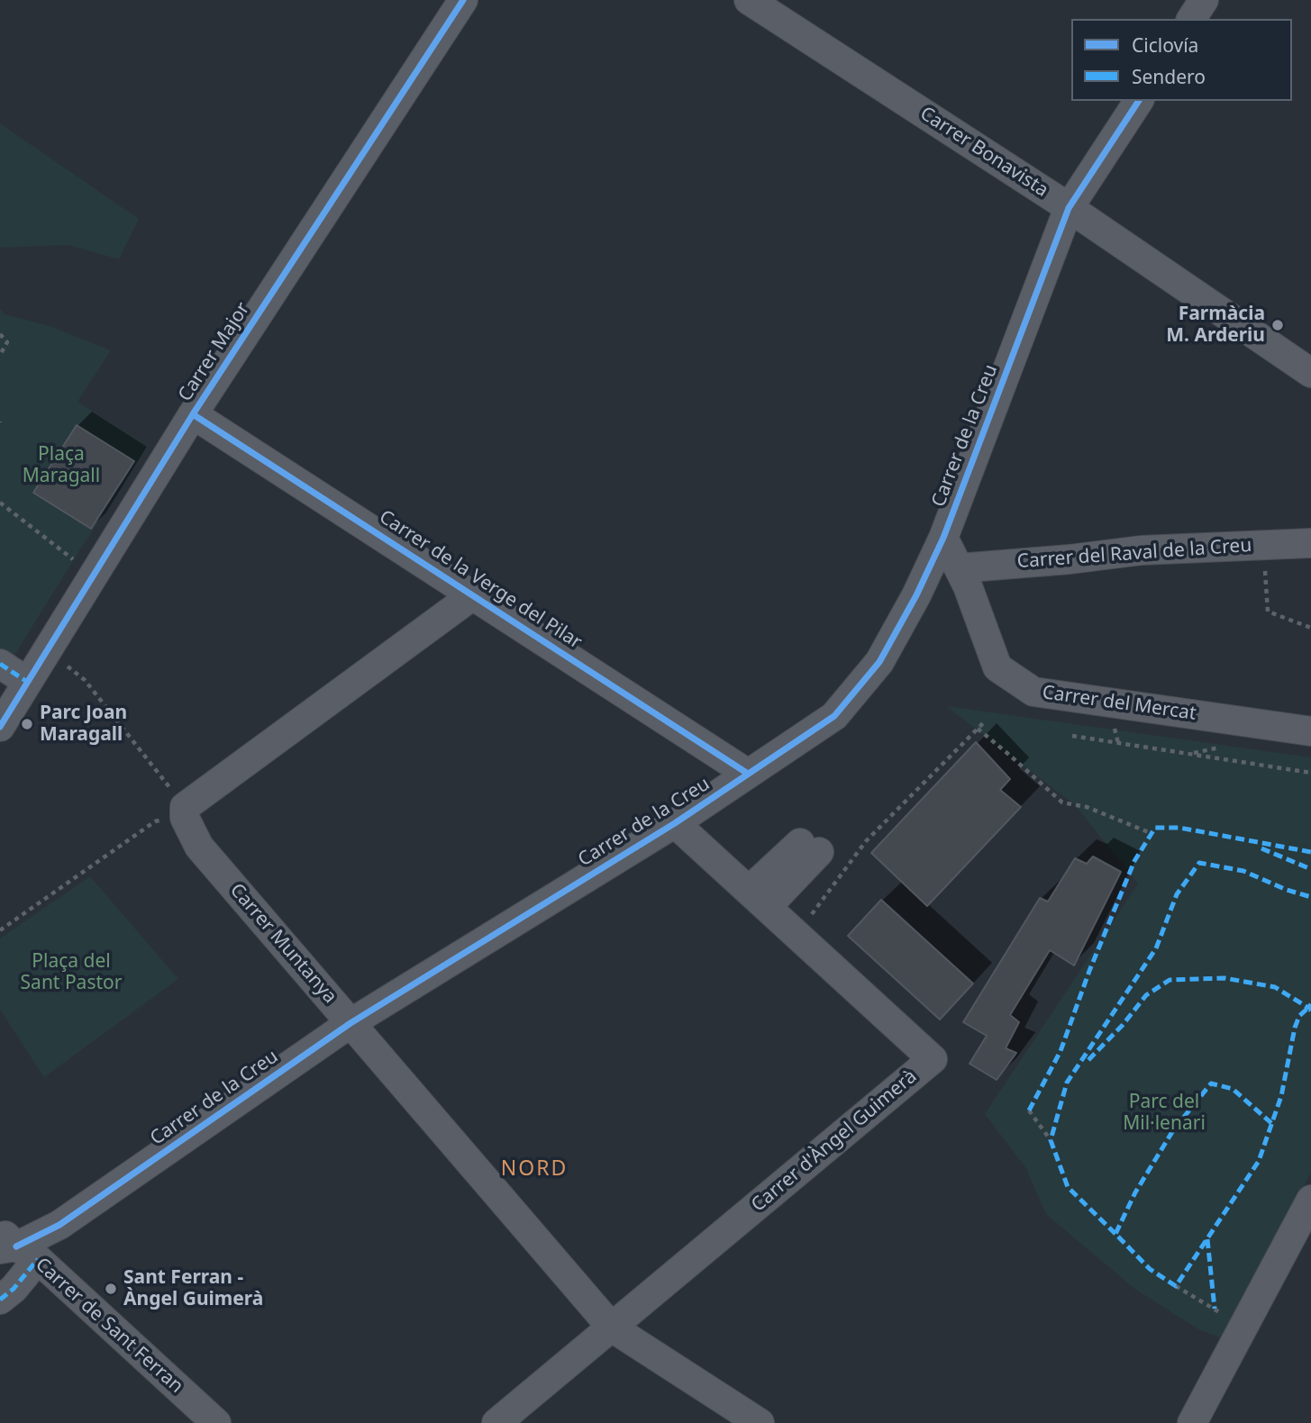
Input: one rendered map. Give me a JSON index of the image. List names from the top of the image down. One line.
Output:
{"streets":{"street":["Carrer Bonavista","Carrer Major","Carrer de la Creu","Carrer del Raval de la Creu","Carrer de la Verge del Pilar","Carrer del Mercat","Carrer Muntanya","Carrer d'Àngel Guimerà","Carrer de Sant Ferran"]},"crossings":[["Carrer Bonavista","Carrer de la Creu"],["Carrer Major","Carrer de la Verge del Pilar"],["Carrer de la Creu","Carrer de la Verge del Pilar"],["Carrer de la Creu","Carrer del Mercat"],["Carrer de la Creu","Carrer Muntanya"],["Carrer de la Creu","Carrer d'Àngel Guimerà"],["Carrer de la Creu","Carrer de Sant Ferran"],["Carrer del Raval de la Creu","Carrer del Mercat"],["Carrer Muntanya","Carrer d'Àngel Guimerà"]],"districts":["NORD"],"parks":["Plaça Maragall","Plaça del Sant Pastor","Parc del Mil·lenari"],"places":["Farmàcia M. Arderiu","Parc Joan Maragall","Sant Ferran - Àngel Guimerà"],"legend":["Ciclovía","Sendero"]}
